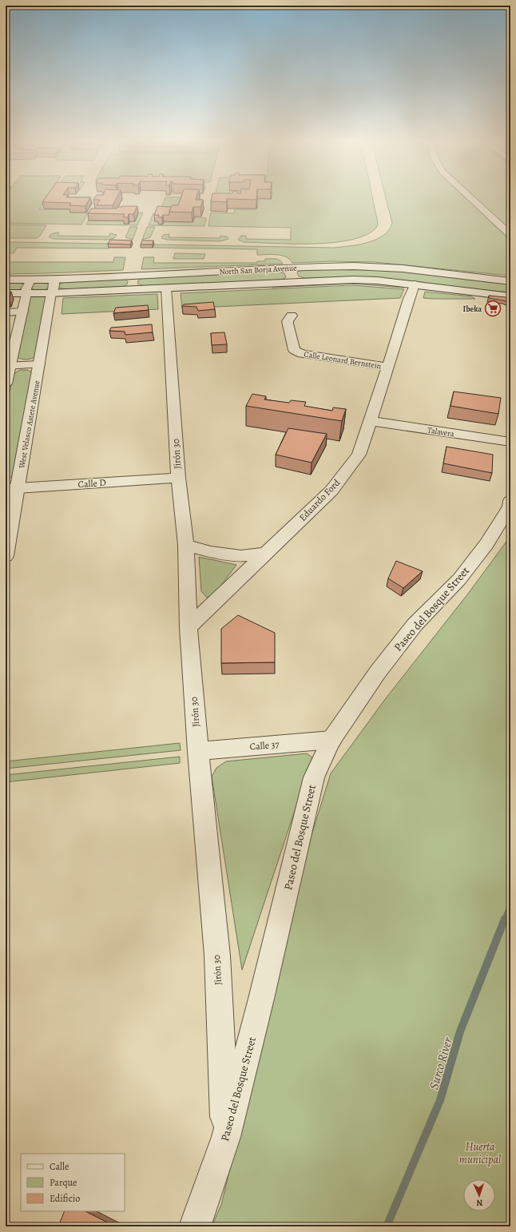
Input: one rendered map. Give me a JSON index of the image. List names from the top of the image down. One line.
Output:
{"streets":{"street":["North San Borja Avenue","Calle Leonard Bernstein","West Velasco Astete Avenue","Talavera","Jirón 30","Calle D","Eduardo Ford","Paseo del Bosque Street","Calle 37"]},"crossings":[["North San Borja Avenue","West Velasco Astete Avenue"],["North San Borja Avenue","Jirón 30"],["North San Borja Avenue","Eduardo Ford"],["Calle Leonard Bernstein","Eduardo Ford"],["West Velasco Astete Avenue","Calle D"],["Talavera","Eduardo Ford"],["Jirón 30","Calle D"],["Jirón 30","Eduardo Ford"],["Jirón 30","Paseo del Bosque Street"],["Jirón 30","Calle 37"],["Paseo del Bosque Street","Calle 37"]],"water":["Surco River"],"parks":["Huerta municipal"],"places":{"supermarket":["Ibeka"]},"legend":["Calle","Parque","Edificio"],"north":"bottom"}
